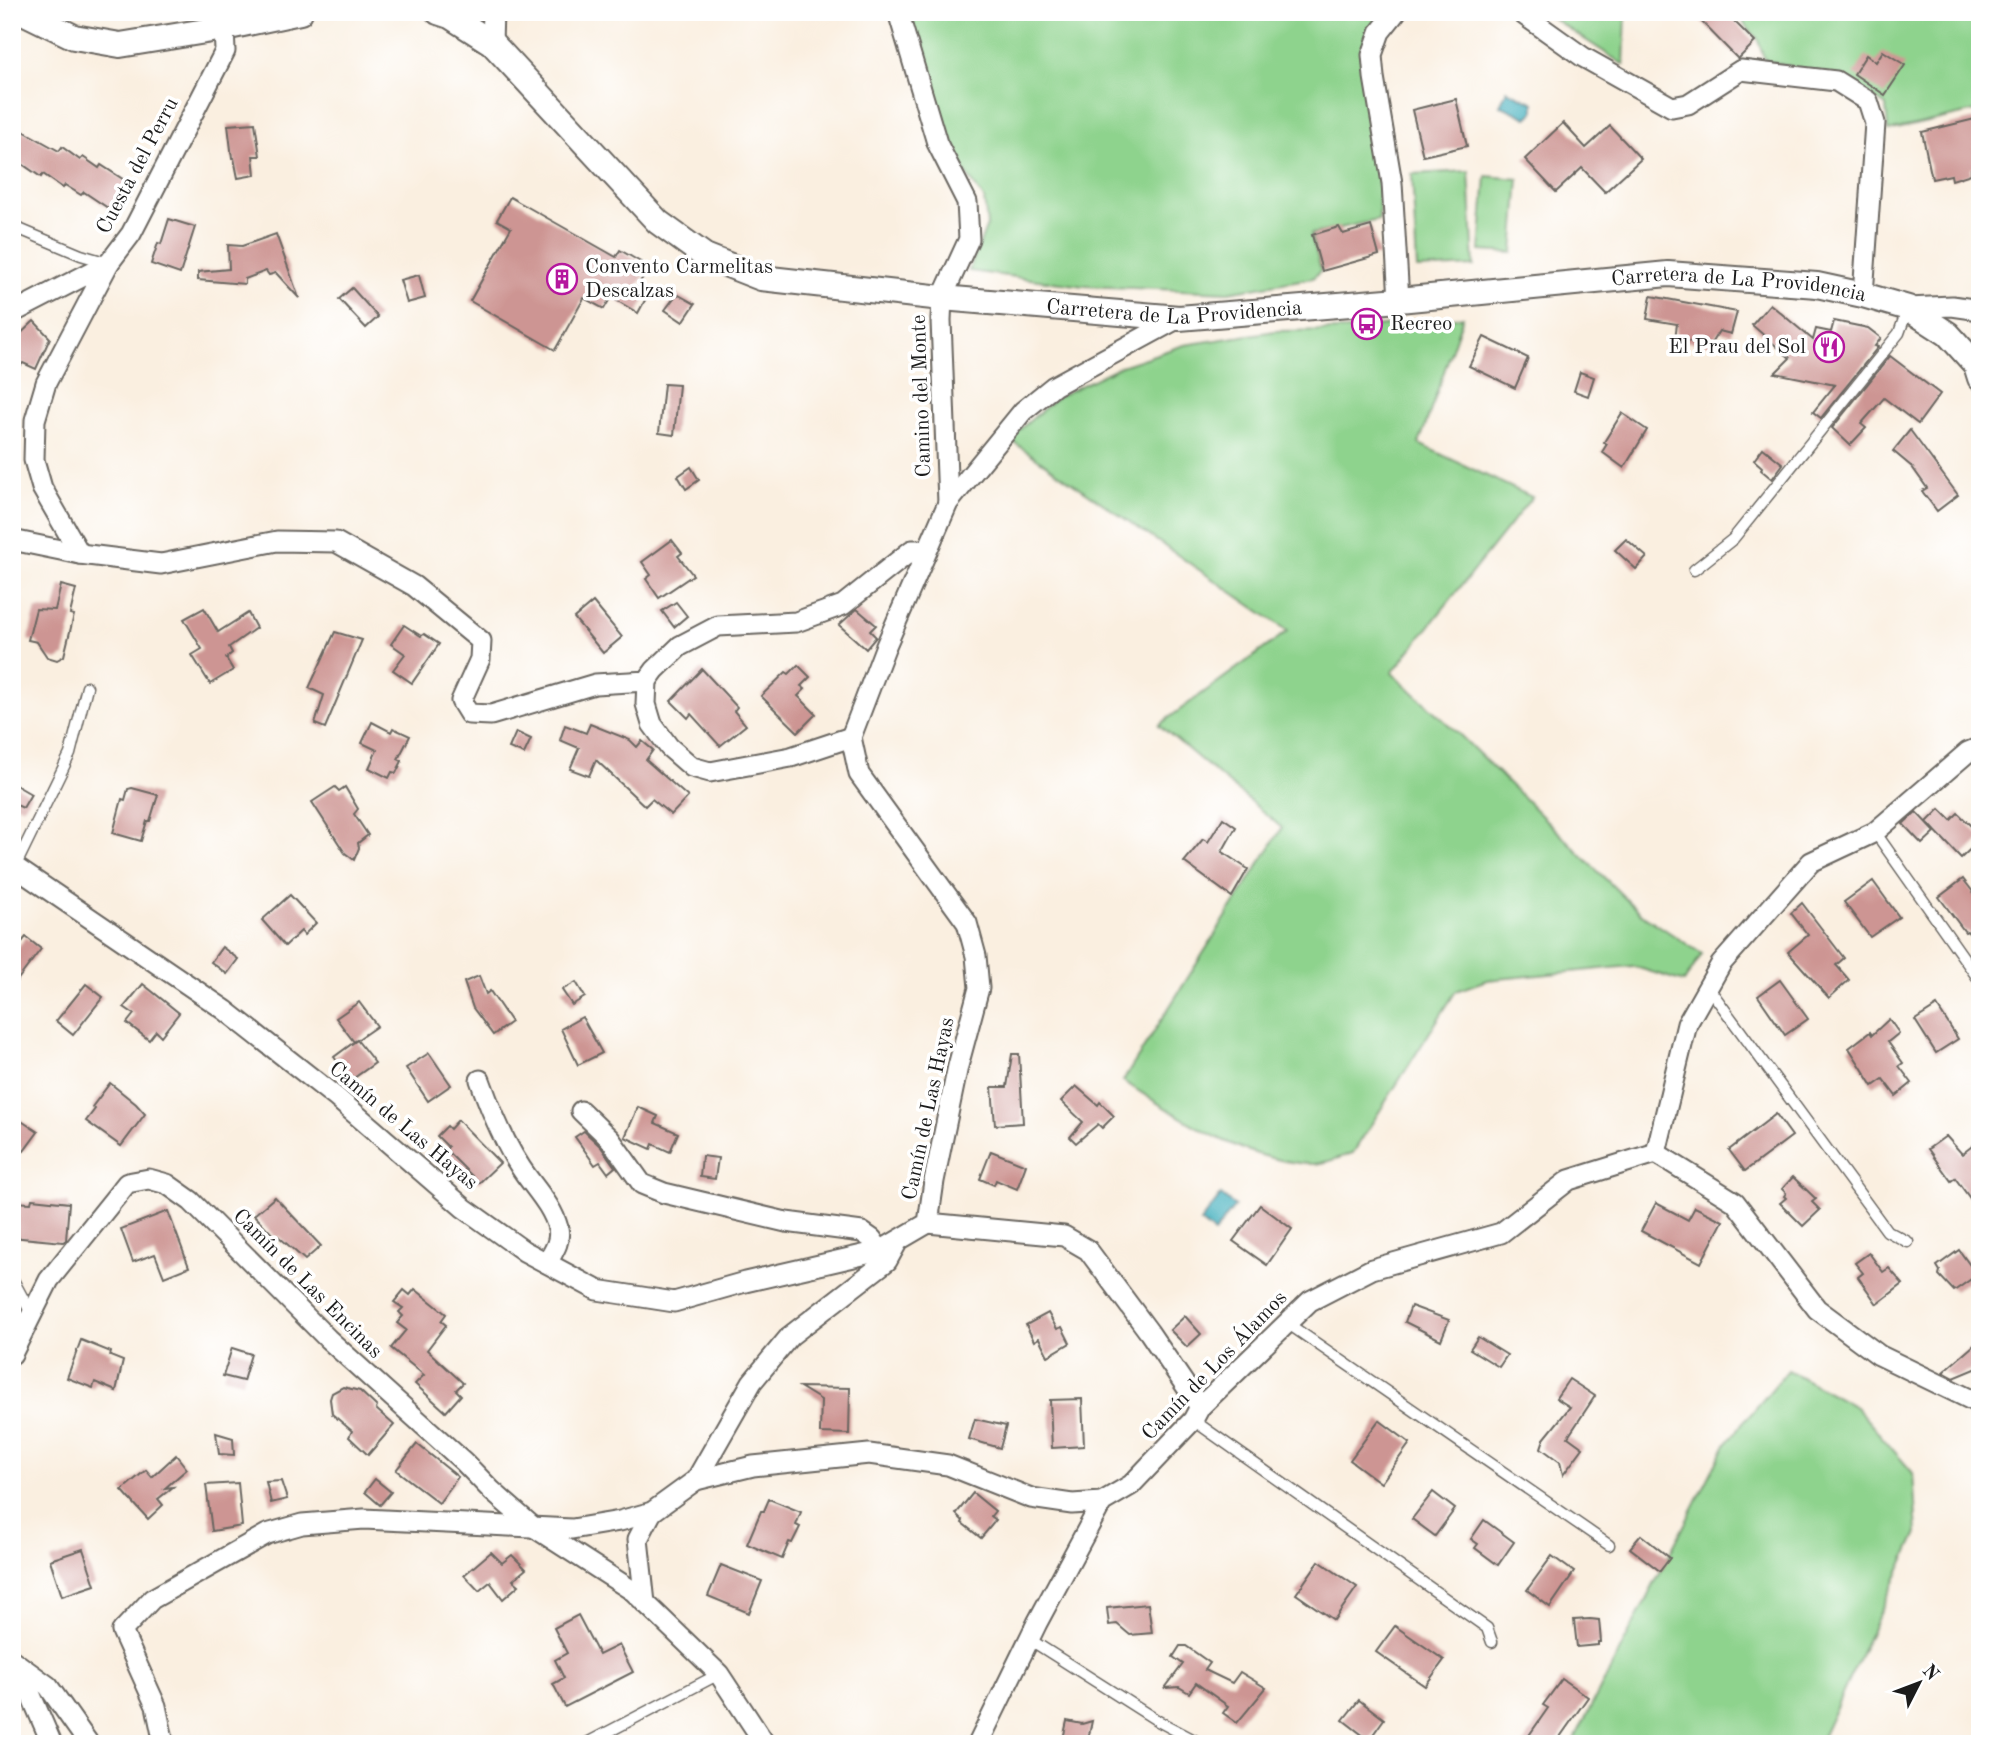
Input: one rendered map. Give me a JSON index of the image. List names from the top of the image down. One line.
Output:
{"streets":{"street":["Cuesta del Perru","Carretera de La Providencia","Camino del Monte","Camín de Las Hayas","Camín de Las Encinas","Camín de Los Álamos"]},"crossings":[["Carretera de La Providencia","Camino del Monte"]],"places":{"building":["Convento Carmelitas Descalzas"],"bus stop":["Recreo"],"restaurant":["El Prau del Sol"]},"north":"top right"}
